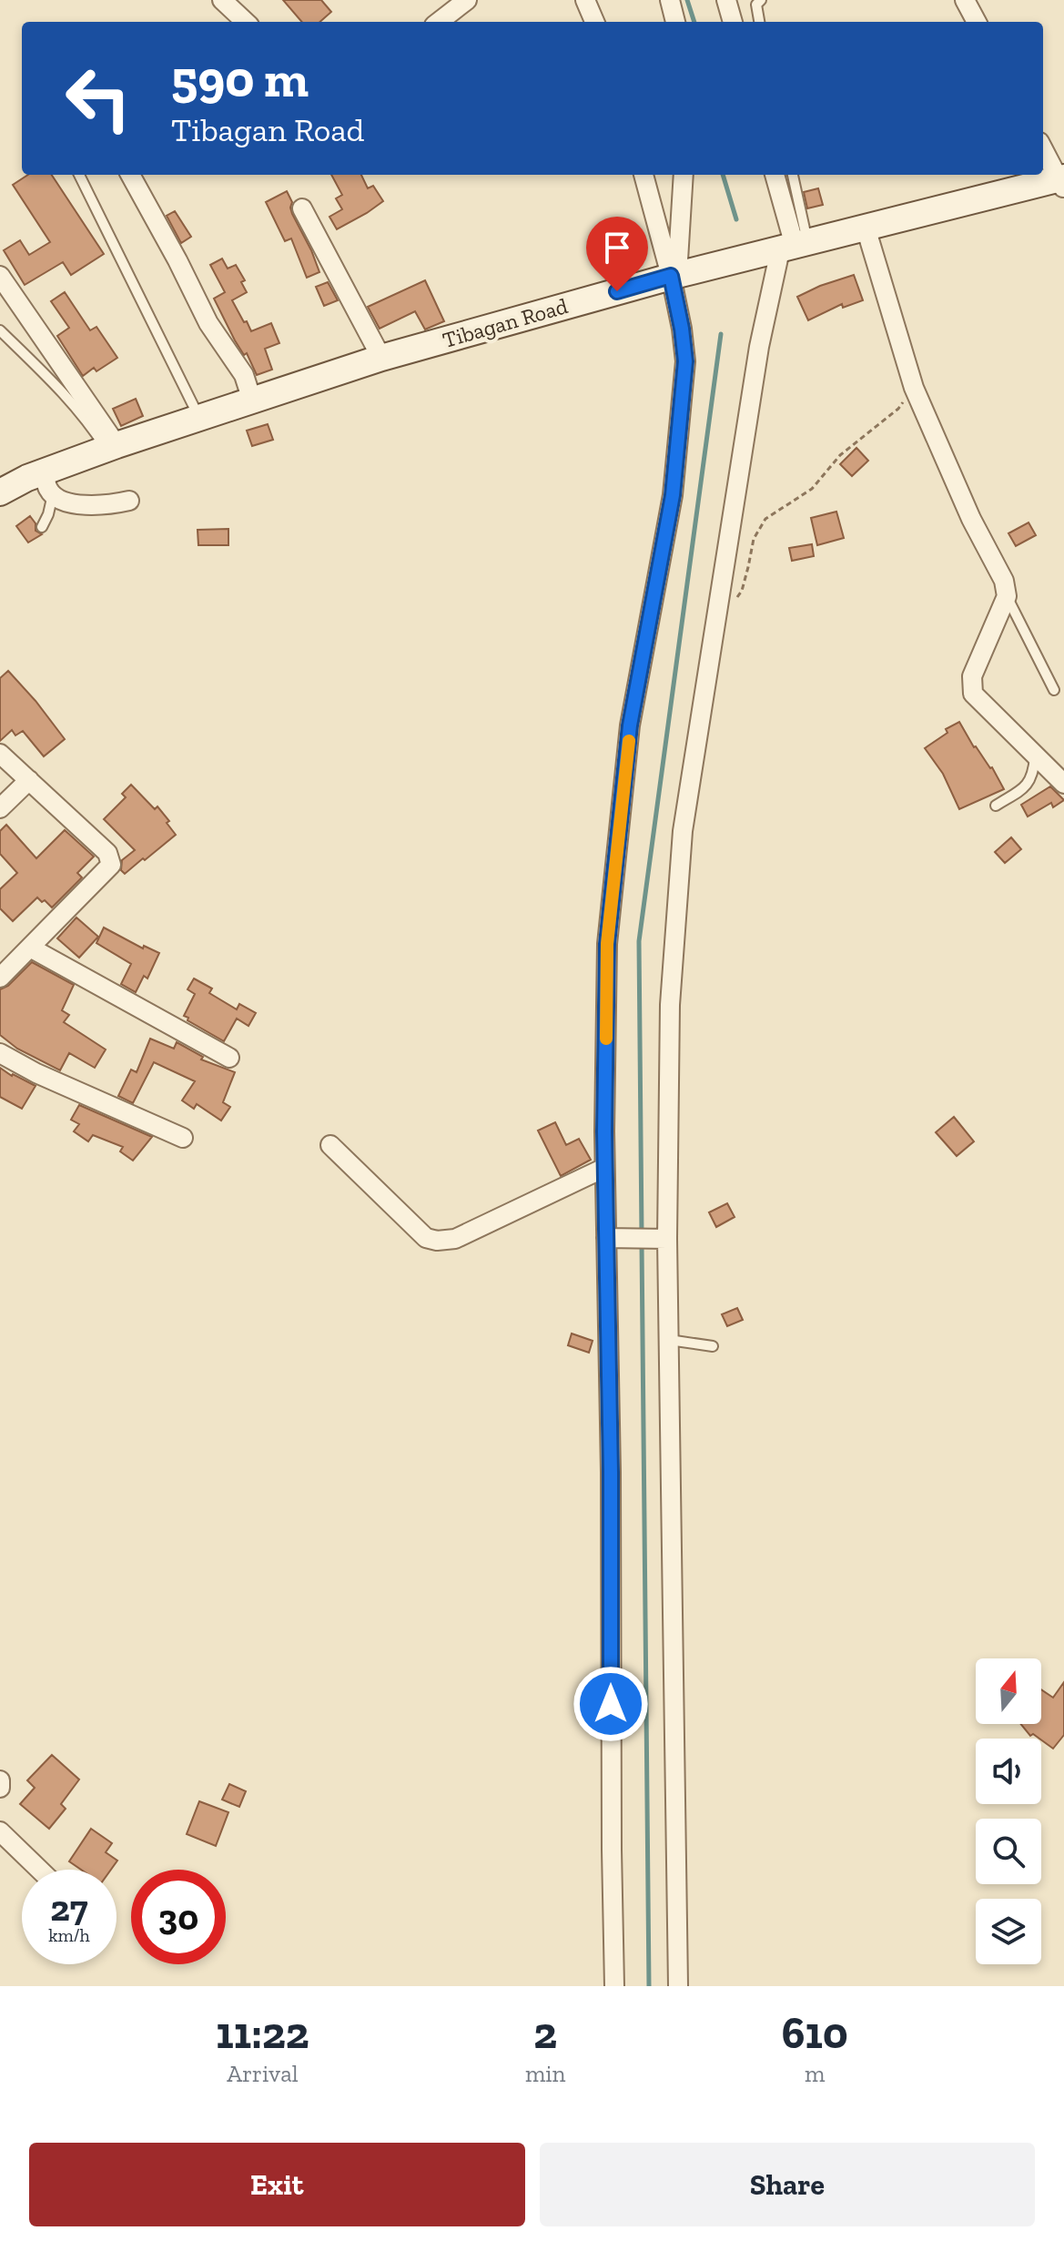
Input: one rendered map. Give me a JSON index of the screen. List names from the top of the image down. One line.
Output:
{"streets":{"main road":["Tibagan Road"]},"north":"top","page":{"turn":["590 m","Tibagan Road"],"speed":"27 km/h","limit":"30","eta":["11:22","Arrival","2","min","610","m"],"buttons":["Exit","Share"]}}
